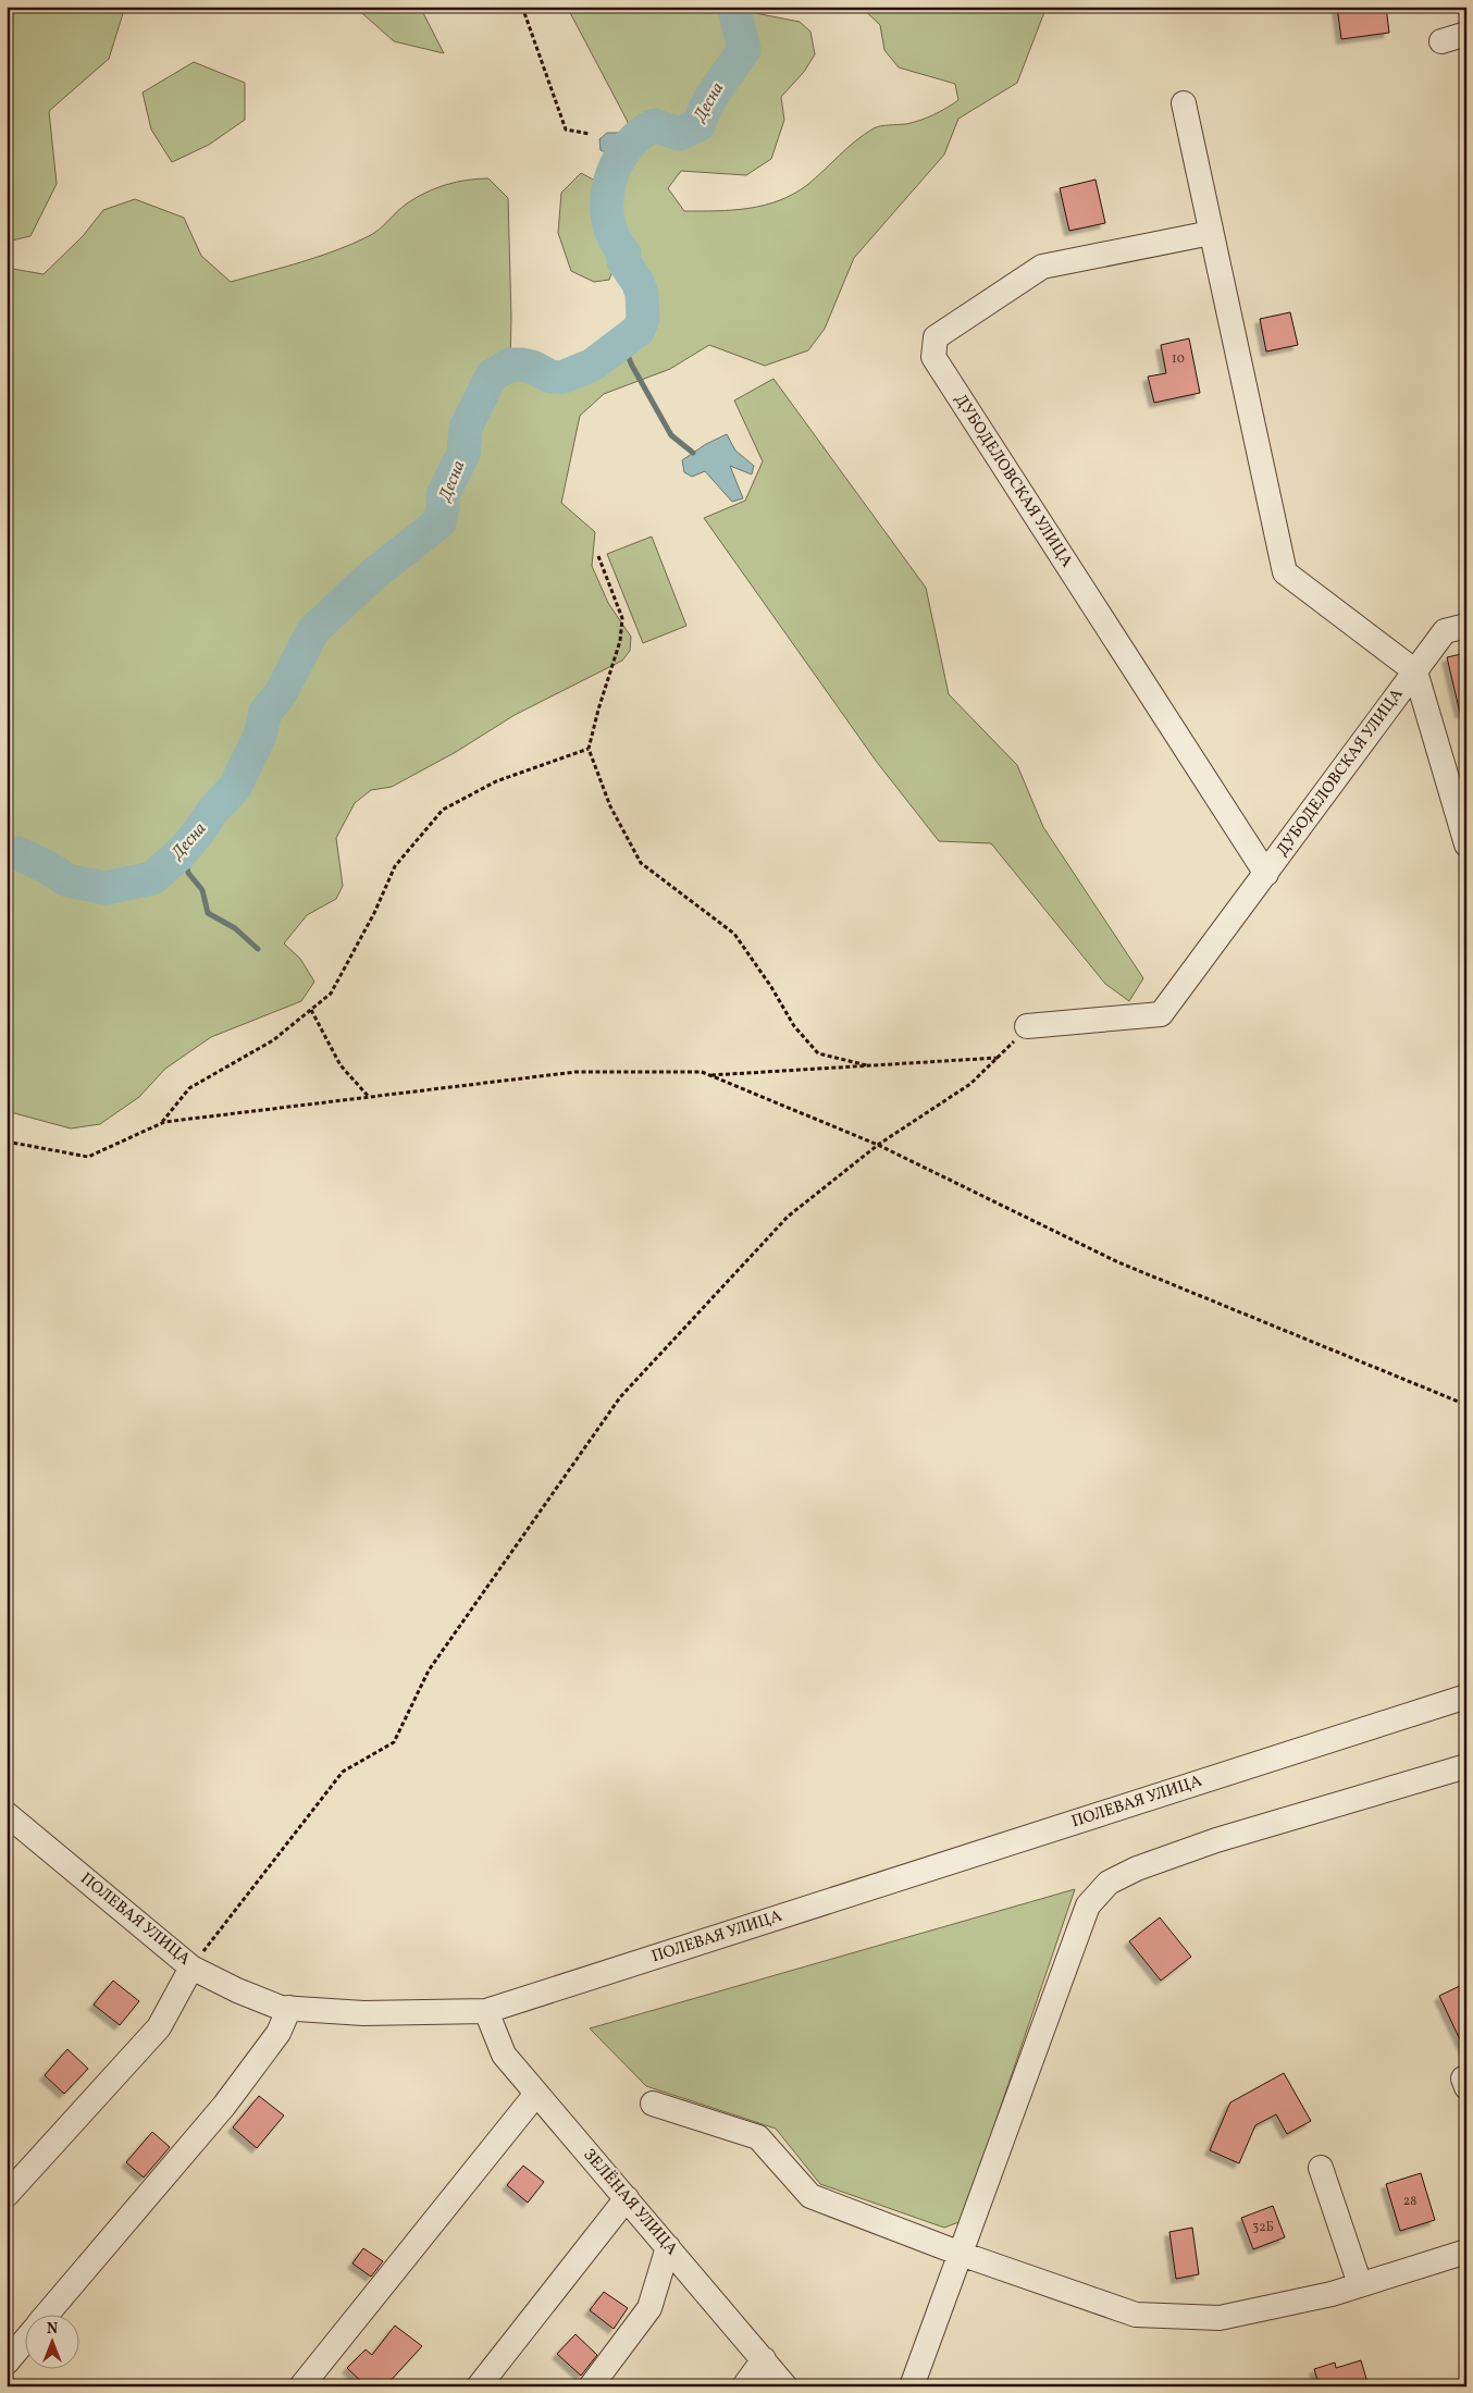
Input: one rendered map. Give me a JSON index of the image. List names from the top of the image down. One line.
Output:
{"streets":{"street":["ДУБОДЕЛОВСКАЯ УЛИЦА","ПОЛЕВАЯ УЛИЦА","ЗЕЛЁНАЯ УЛИЦА"]},"crossings":[["ПОЛЕВАЯ УЛИЦА","ЗЕЛЁНАЯ УЛИЦА"]],"water":["Десна"],"house_numbers":["10","28","32Б"],"north":"top"}
